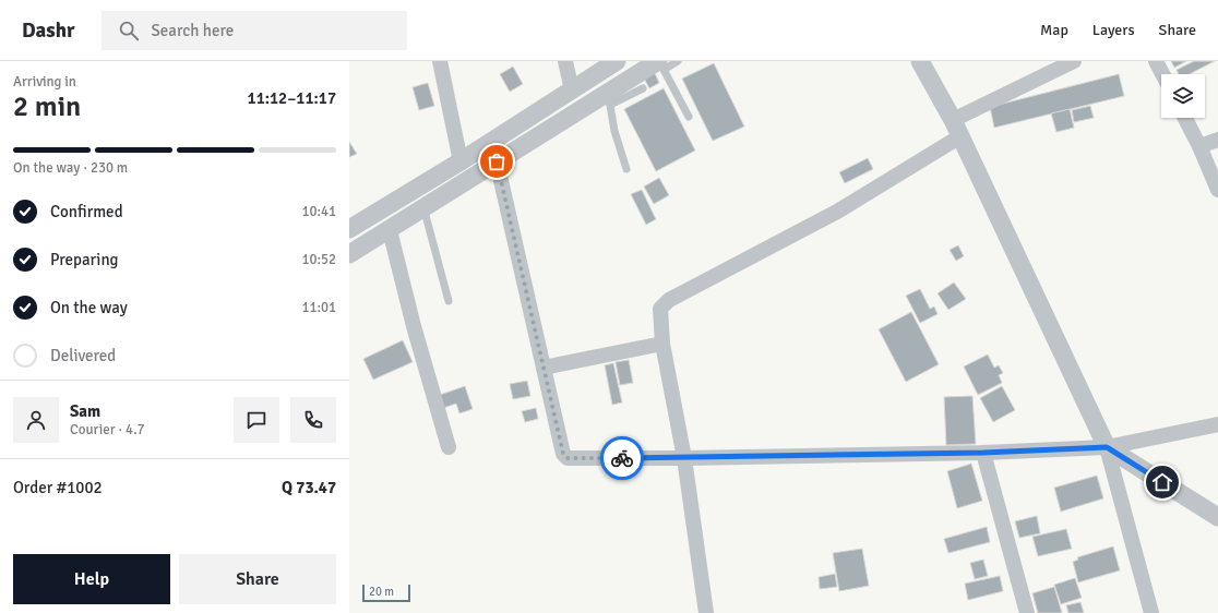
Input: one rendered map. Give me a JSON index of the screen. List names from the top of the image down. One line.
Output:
{"scale_bar":"20 m","page":{"header":"Dashr","search":"Search here","nav":["Map","Layers","Share"],"heading":["2 min","Arriving in","11:12–11:17"],"panel":["Sam","Courier · 4.7","Order #1002","Q 73.47"],"bar":"On the way · 230 m","list":[["Confirmed","10:41"],["Preparing","10:52"],["On the way","11:01"],"Delivered"],"buttons":["Help","Share"],"scale":"20 m"}}
